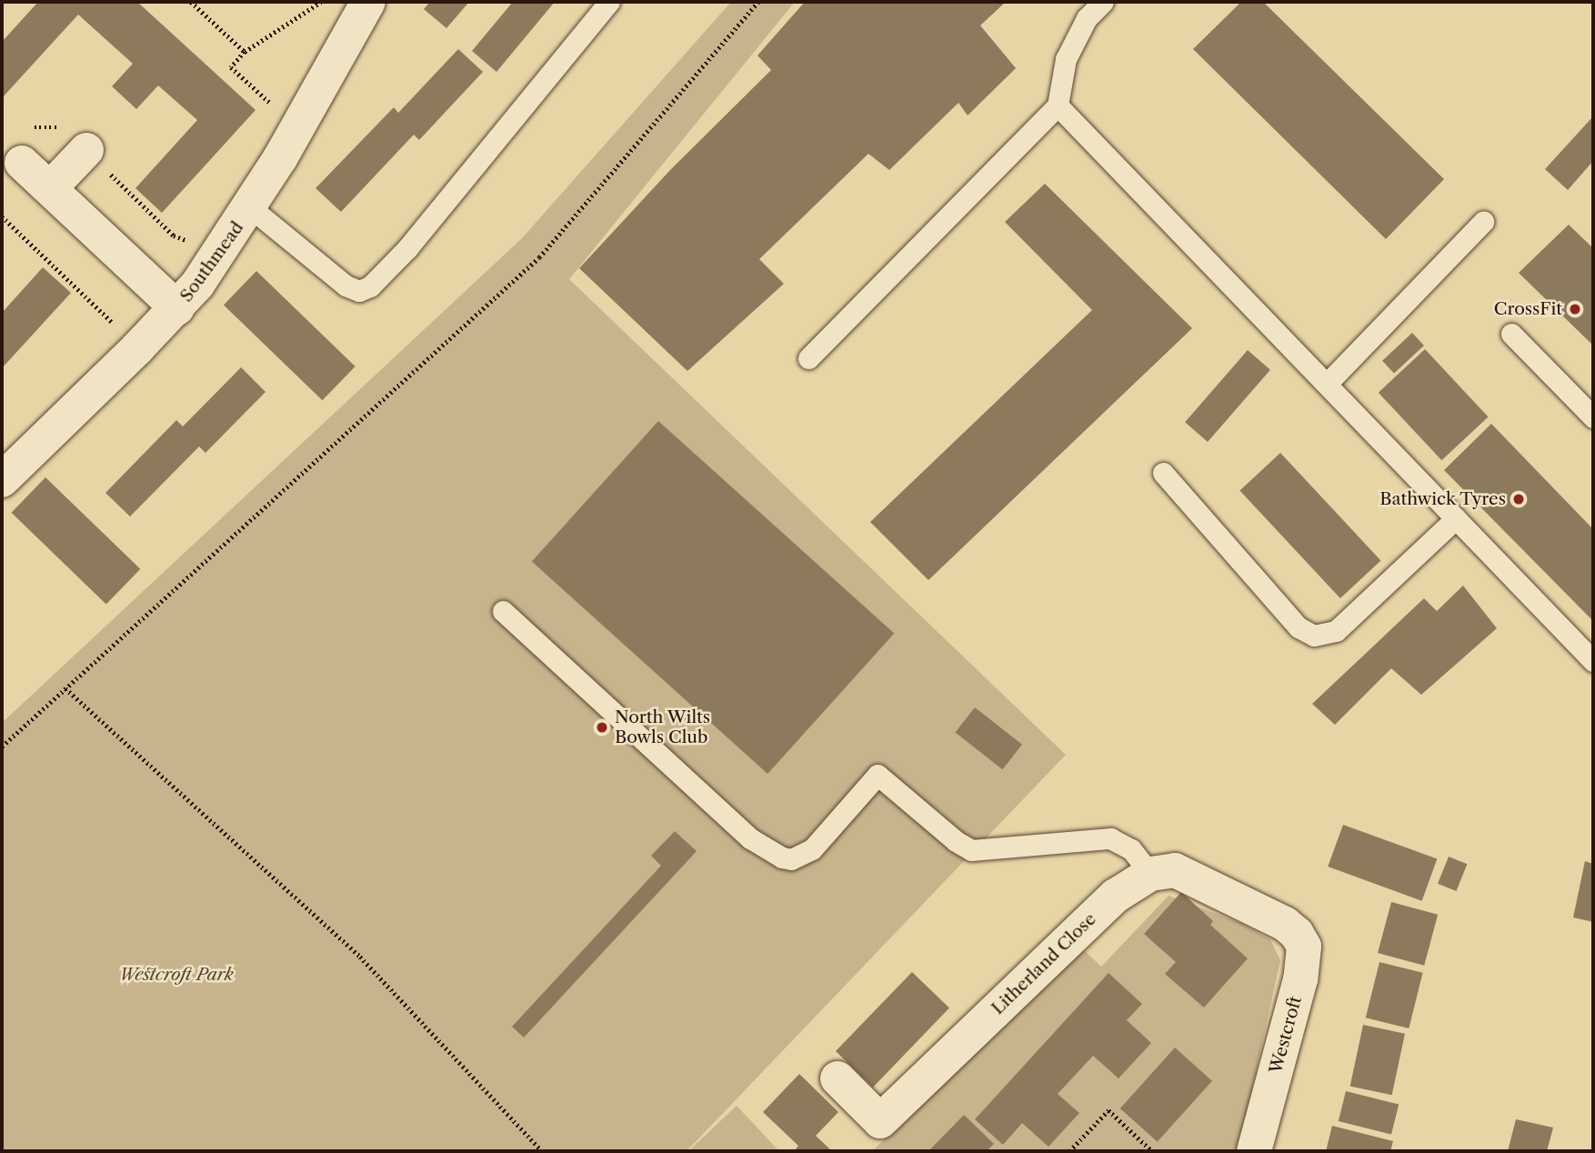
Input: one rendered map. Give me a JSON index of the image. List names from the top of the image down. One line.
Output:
{"streets":{"street":["Southmead","Litherland Close","Westcroft"]},"crossings":[["Litherland Close","Westcroft"]],"parks":["Westcroft Park"],"places":["CrossFit","Bathwick Tyres","North Wilts Bowls Club"]}
